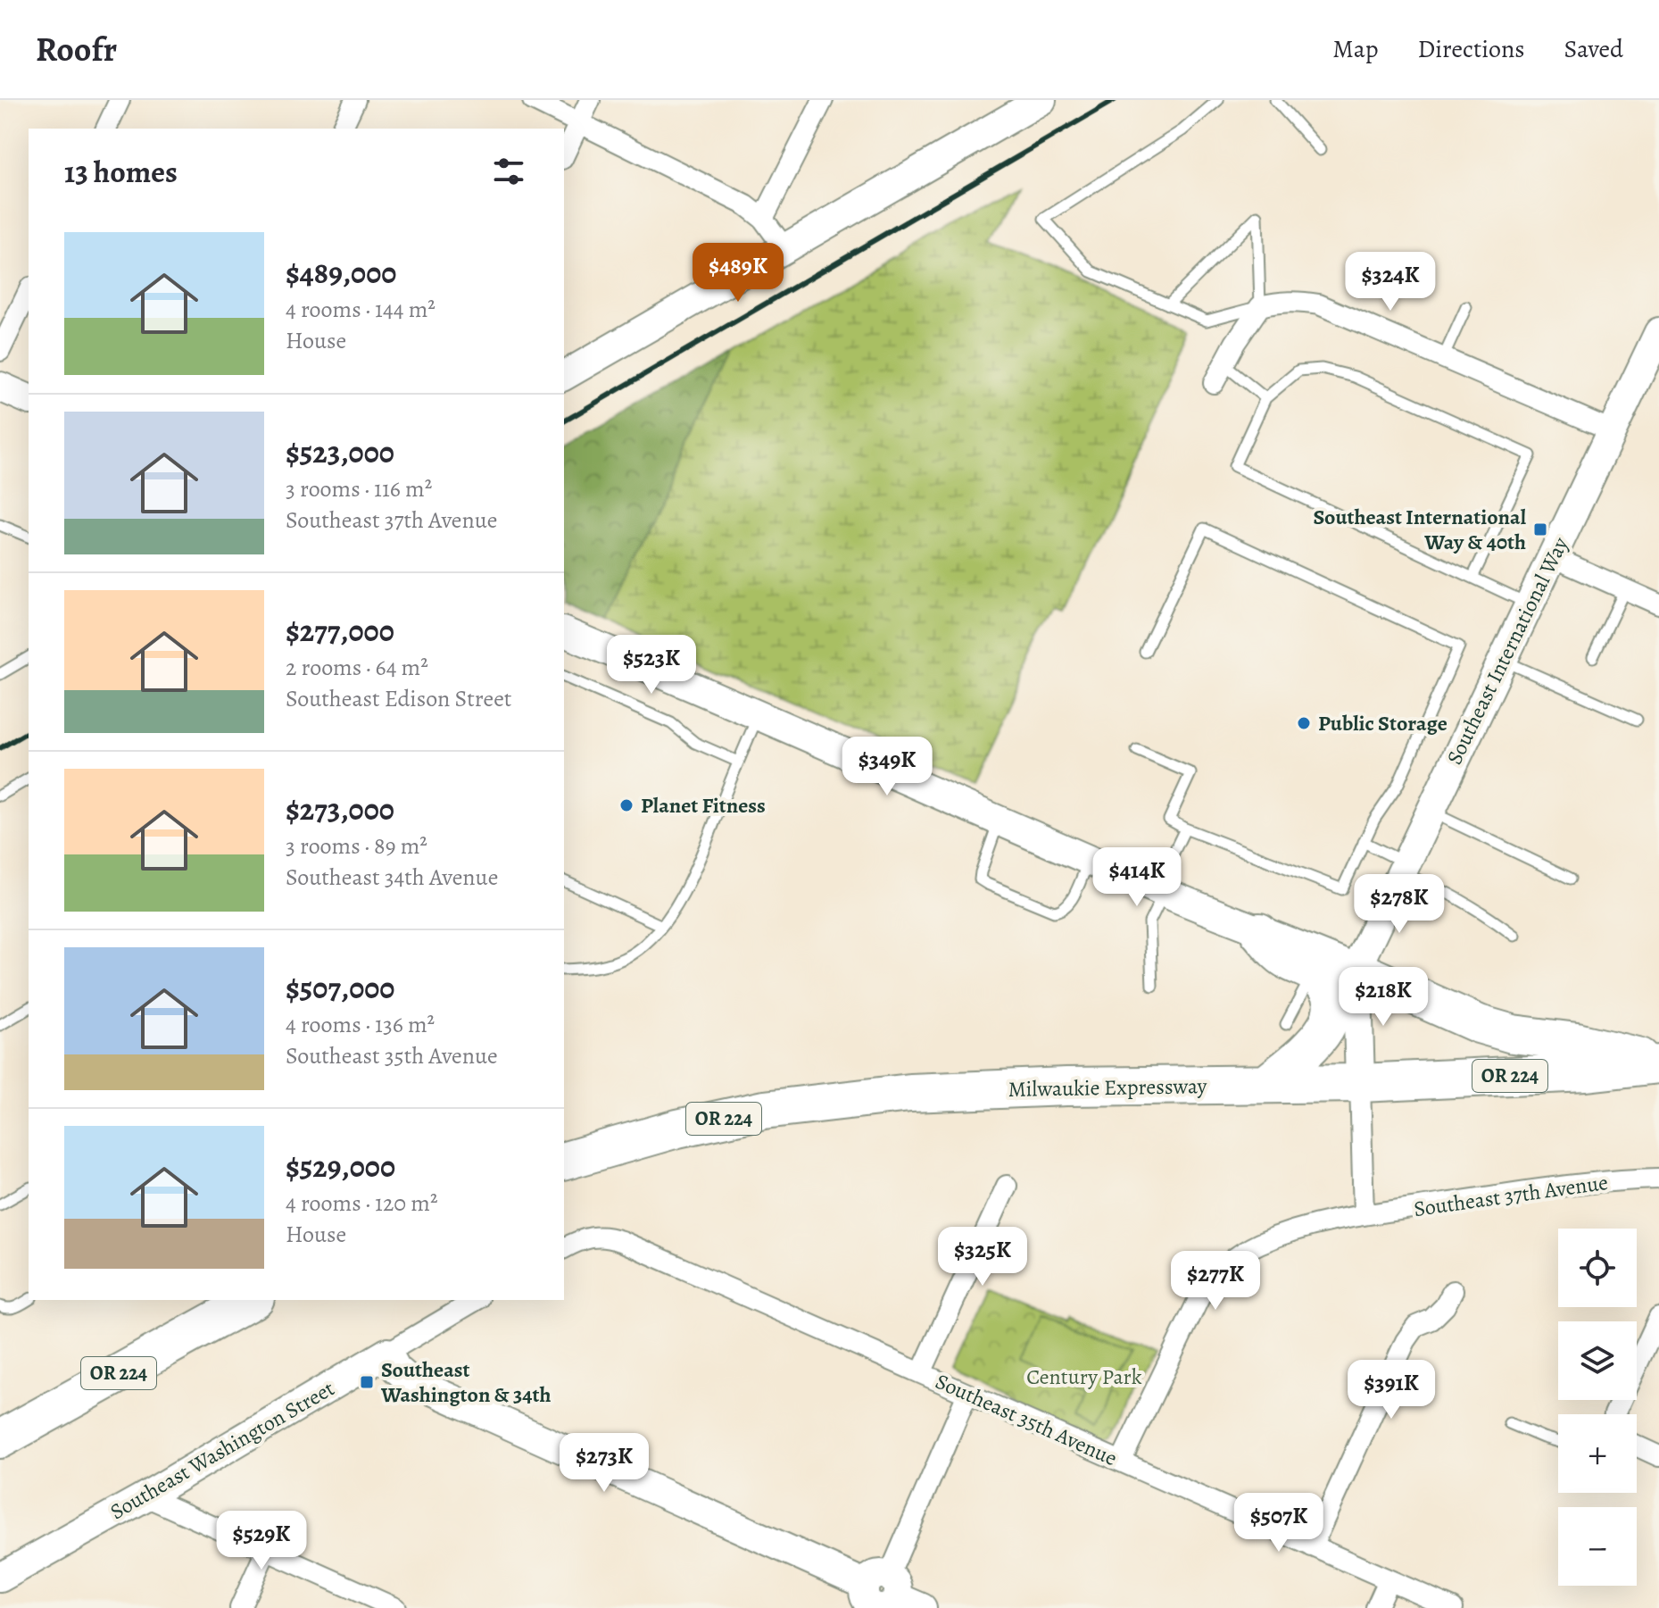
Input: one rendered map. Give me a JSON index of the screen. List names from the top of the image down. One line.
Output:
{"streets":{"highway":["OR 224","Milwaukie Expressway"],"street":["Southeast International Way","Southeast 37th Avenue","Southeast 35th Avenue","Southeast Washington Street"]},"crossings":[["Southeast 37th Avenue","Southeast 35th Avenue"]],"parks":["Century Park"],"places":{"transit":["Southeast International Way & 40th","Southeast Washington & 34th"],"other":["Public Storage","Planet Fitness"]},"page":{"header":"Roofr","nav":["Map","Directions","Saved"],"heading":"13 homes","list":[{"name":"$489,000","note":"4 rooms · 144 m² · House"},{"name":"$523,000","note":"3 rooms · 116 m² · Southeast 37th Avenue"},{"name":"$277,000","note":"2 rooms · 64 m² · Southeast Edison Street"},{"name":"$273,000","note":"3 rooms · 89 m² · Southeast 34th Avenue"},{"name":"$507,000","note":"4 rooms · 136 m² · Southeast 35th Avenue"},{"name":"$529,000","note":"4 rooms · 120 m² · House"}],"price":["$489K","$324K","$523K","$349K","$414K","$278K","$218K","$325K","$277K","$391K","$273K","$507K","$529K"],"map_buttons":["+","−"]}}
